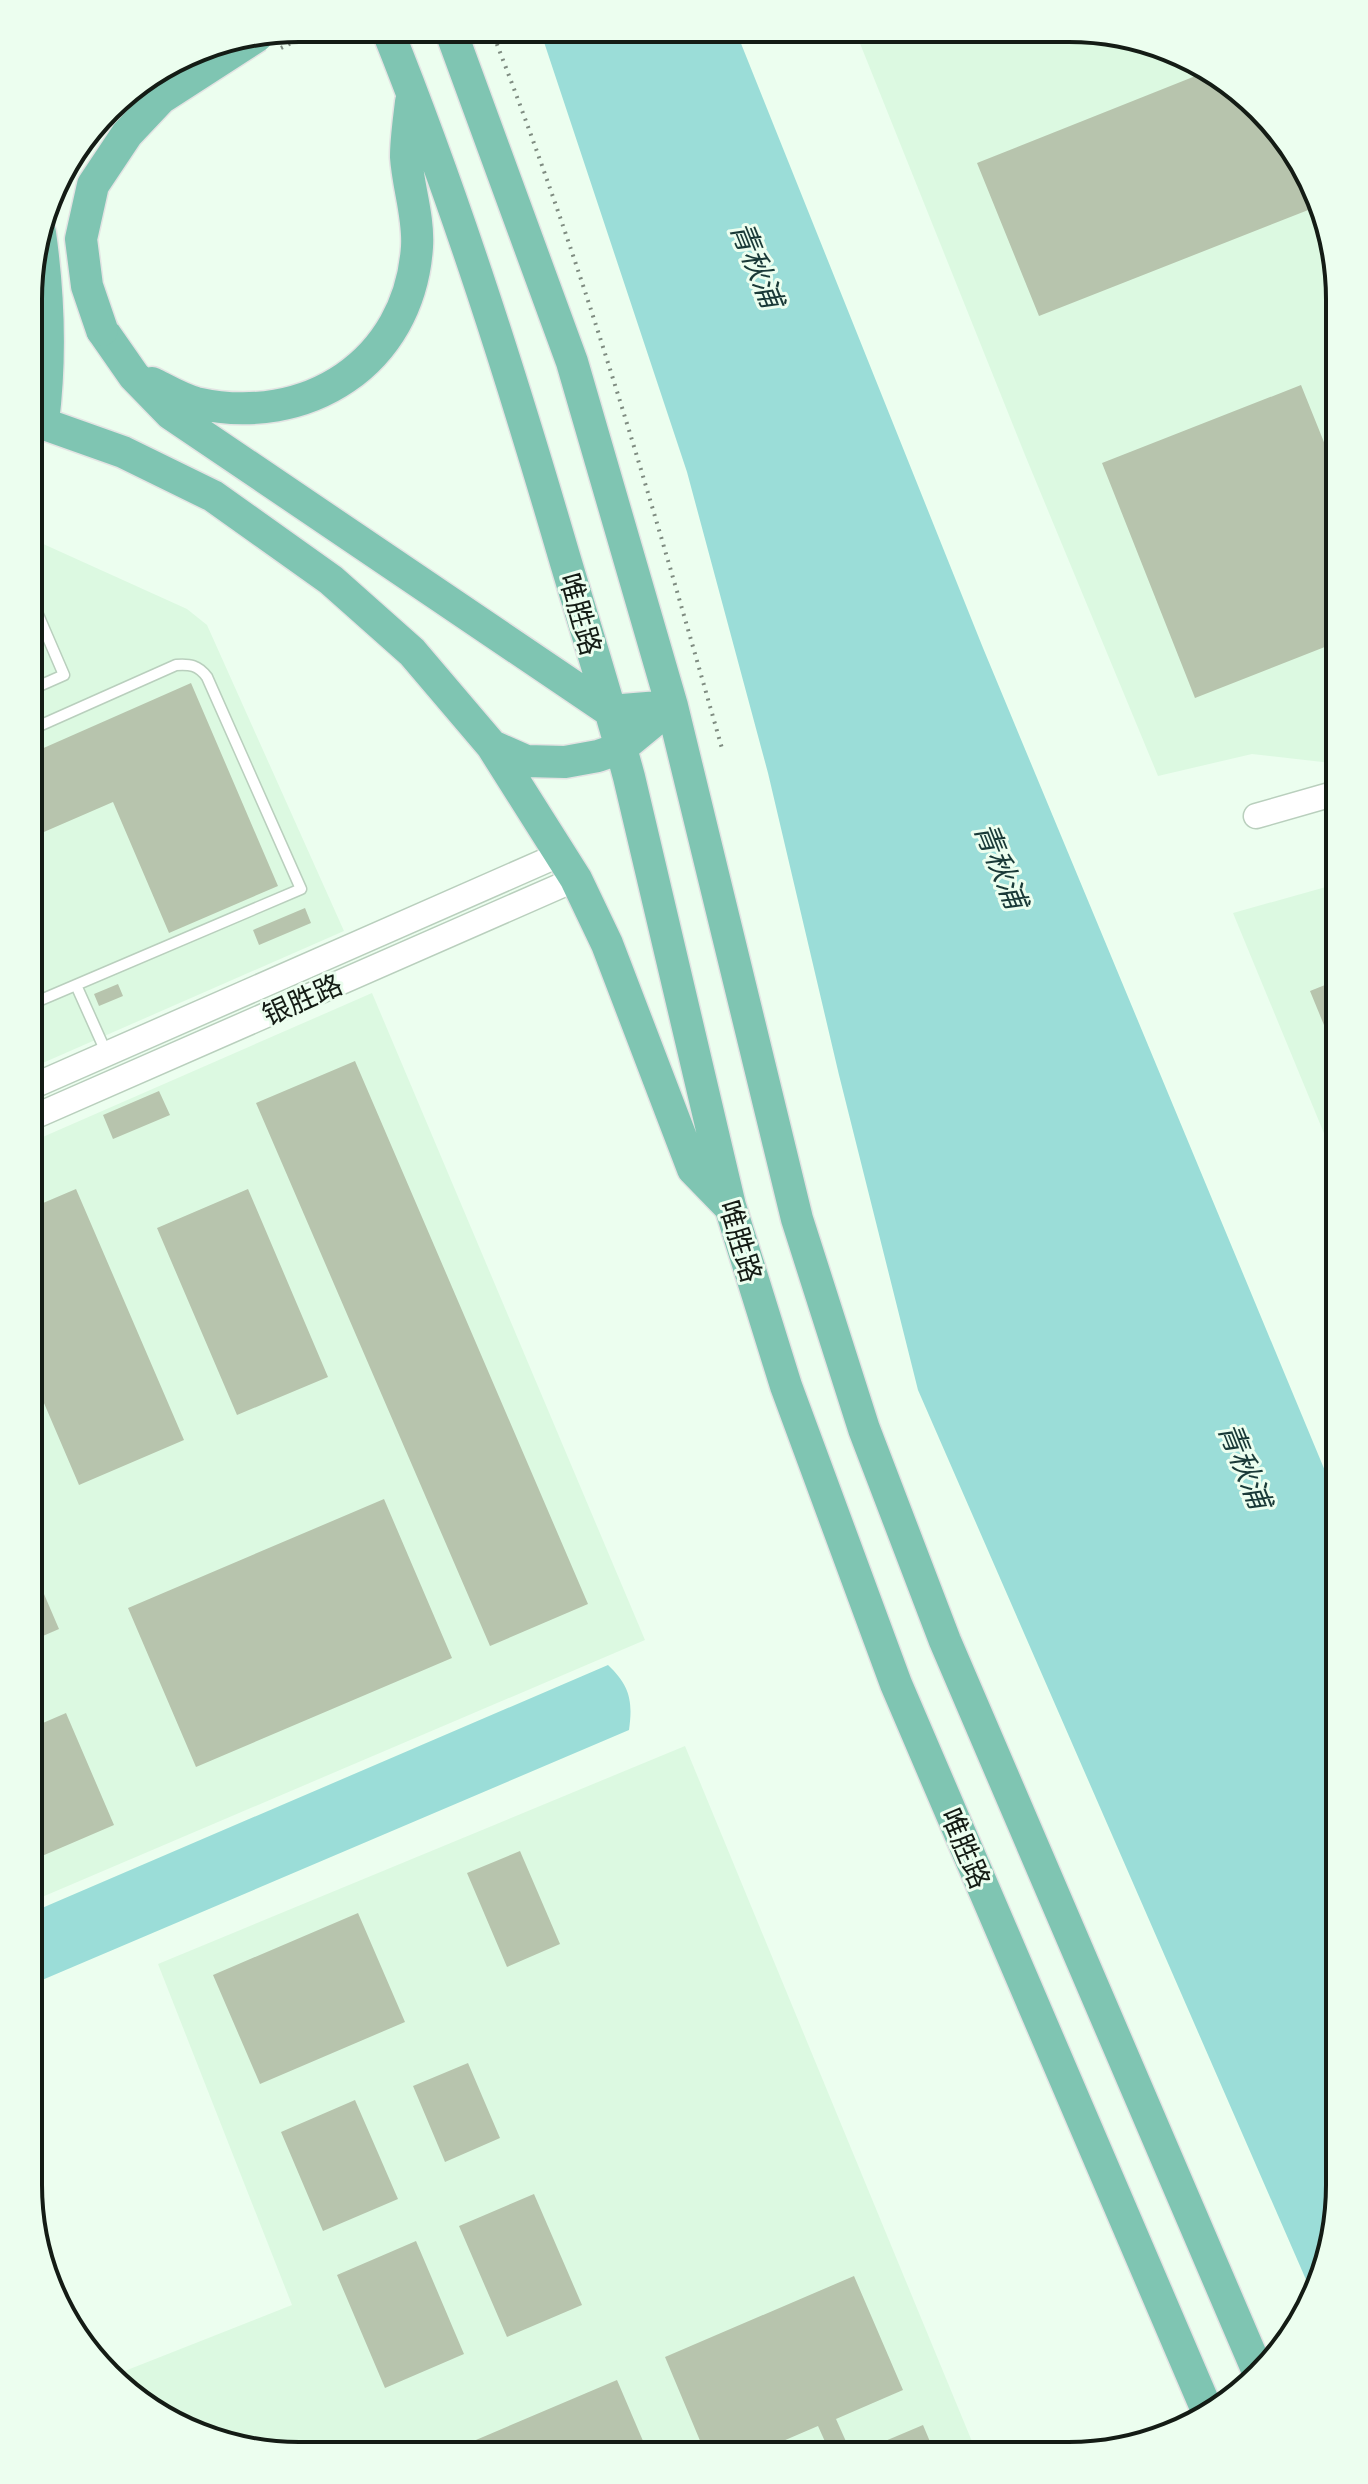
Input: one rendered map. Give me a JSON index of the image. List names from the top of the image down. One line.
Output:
{"streets":{"main road":["唯胜路"],"street":["银胜路"]},"water":["青秋浦"]}
